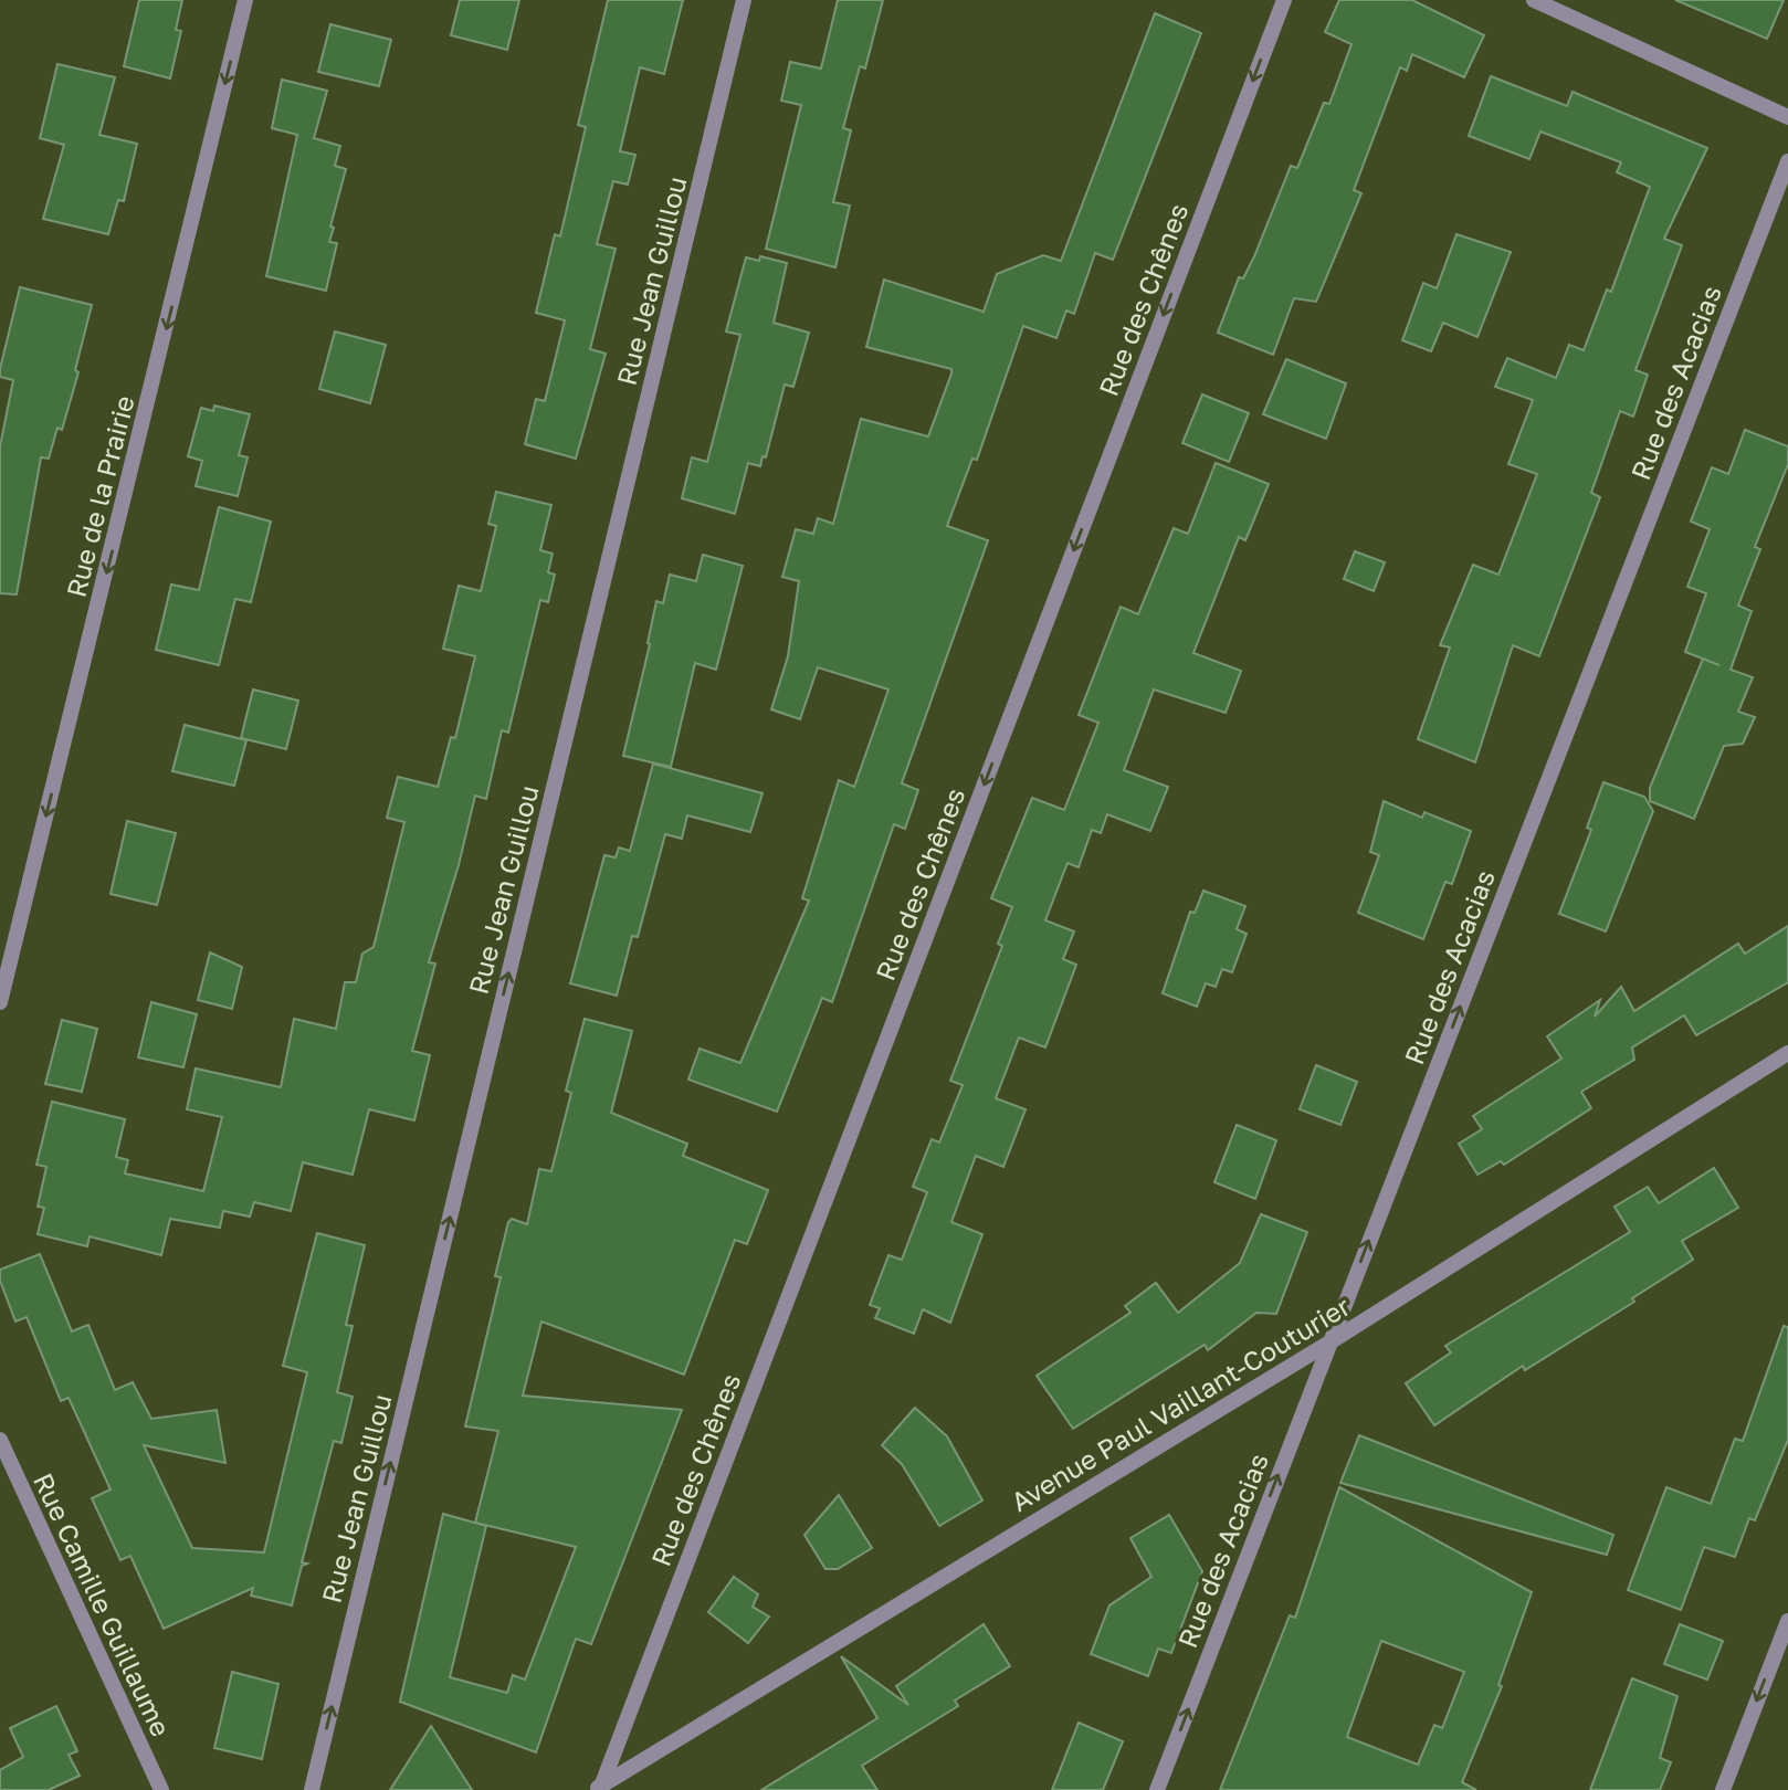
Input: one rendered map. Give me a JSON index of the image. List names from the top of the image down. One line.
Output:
{"streets":{"street":["Rue Jean Guillou","Rue des Chênes","Rue des Acacias","Rue de la Prairie","Avenue Paul Vaillant-Couturier","Rue Camille Guillaume"]},"crossings":[["Rue des Chênes","Avenue Paul Vaillant-Couturier"],["Rue des Acacias","Avenue Paul Vaillant-Couturier"]],"one_way":["Rue Jean Guillou","Rue des Chênes","Rue des Acacias","Rue de la Prairie"]}
